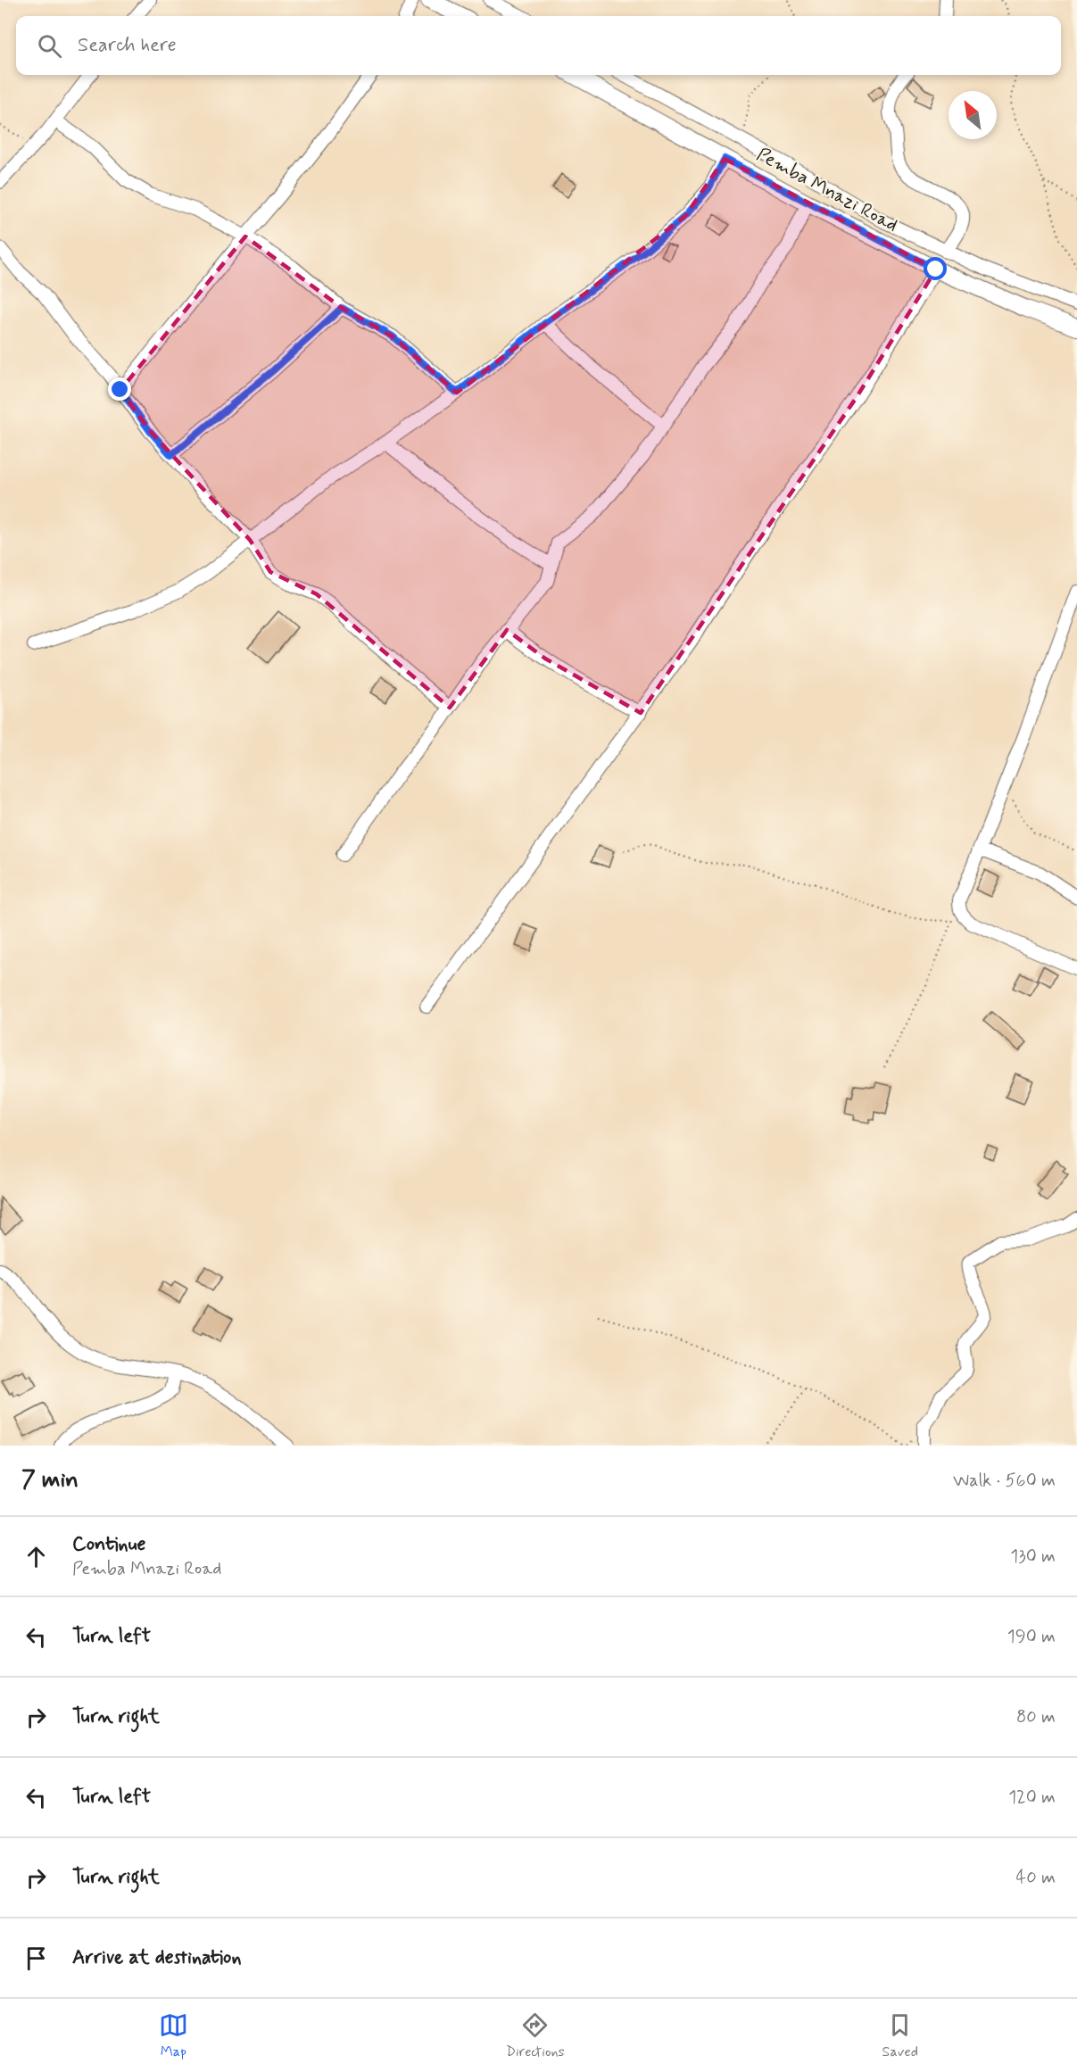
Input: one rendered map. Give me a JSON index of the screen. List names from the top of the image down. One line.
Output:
{"streets":{"main road":["Pemba Mnazi Road"]},"north":"top left","page":{"search":"Search here","heading":["7 min","Walk · 560 m"],"list":[["Continue","Pemba Mnazi Road","130 m"],["Turn left","190 m"],["Turn right","80 m"],["Turn left","120 m"],["Turn right","40 m"],"Arrive at destination"],"nav":["Map","Directions","Saved"]}}
